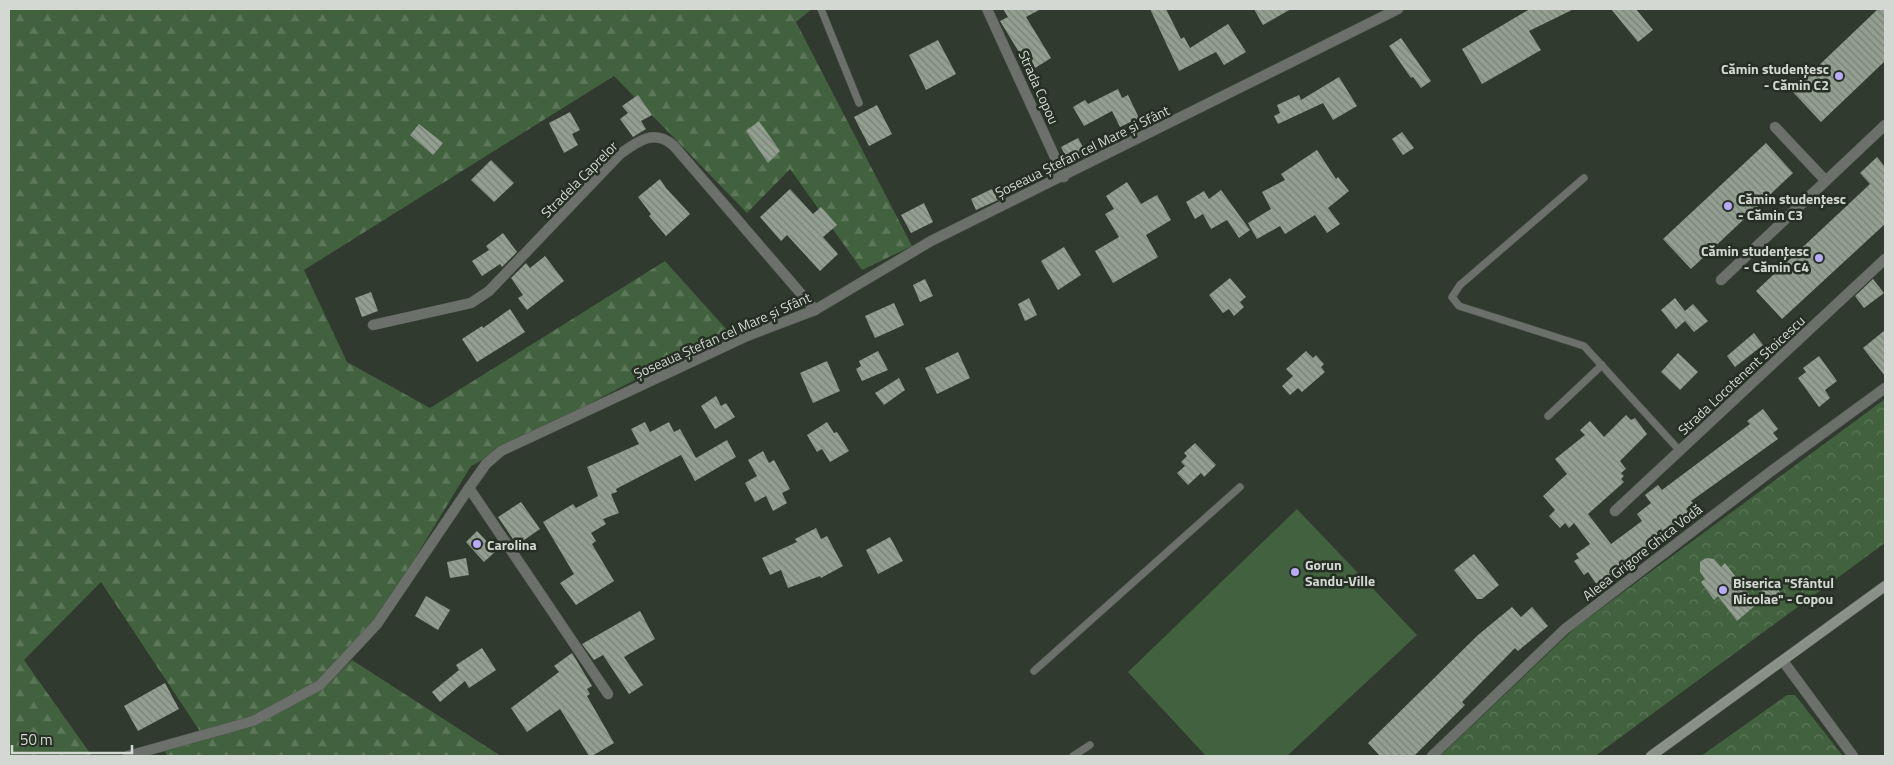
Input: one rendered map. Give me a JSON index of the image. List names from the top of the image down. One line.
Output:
{"streets":{"street":["Strada Copou","Șoseaua Ștefan cel Mare și Sfânt","Stradela Caprelor","Strada Locotenent Stoicescu","Aleea Grigore Ghica Vodă"]},"crossings":[["Strada Copou","Șoseaua Ștefan cel Mare și Sfânt"],["Șoseaua Ștefan cel Mare și Sfânt","Stradela Caprelor"]],"places":["Cămin studențesc - Cămin C2","Cămin studențesc - Cămin C3","Cămin studențesc - Cămin C4","Carolina","Gorun Sandu-Ville","Biserica \"Sfântul Nicolae\" - Copou"],"scale_bar":"50 m"}
